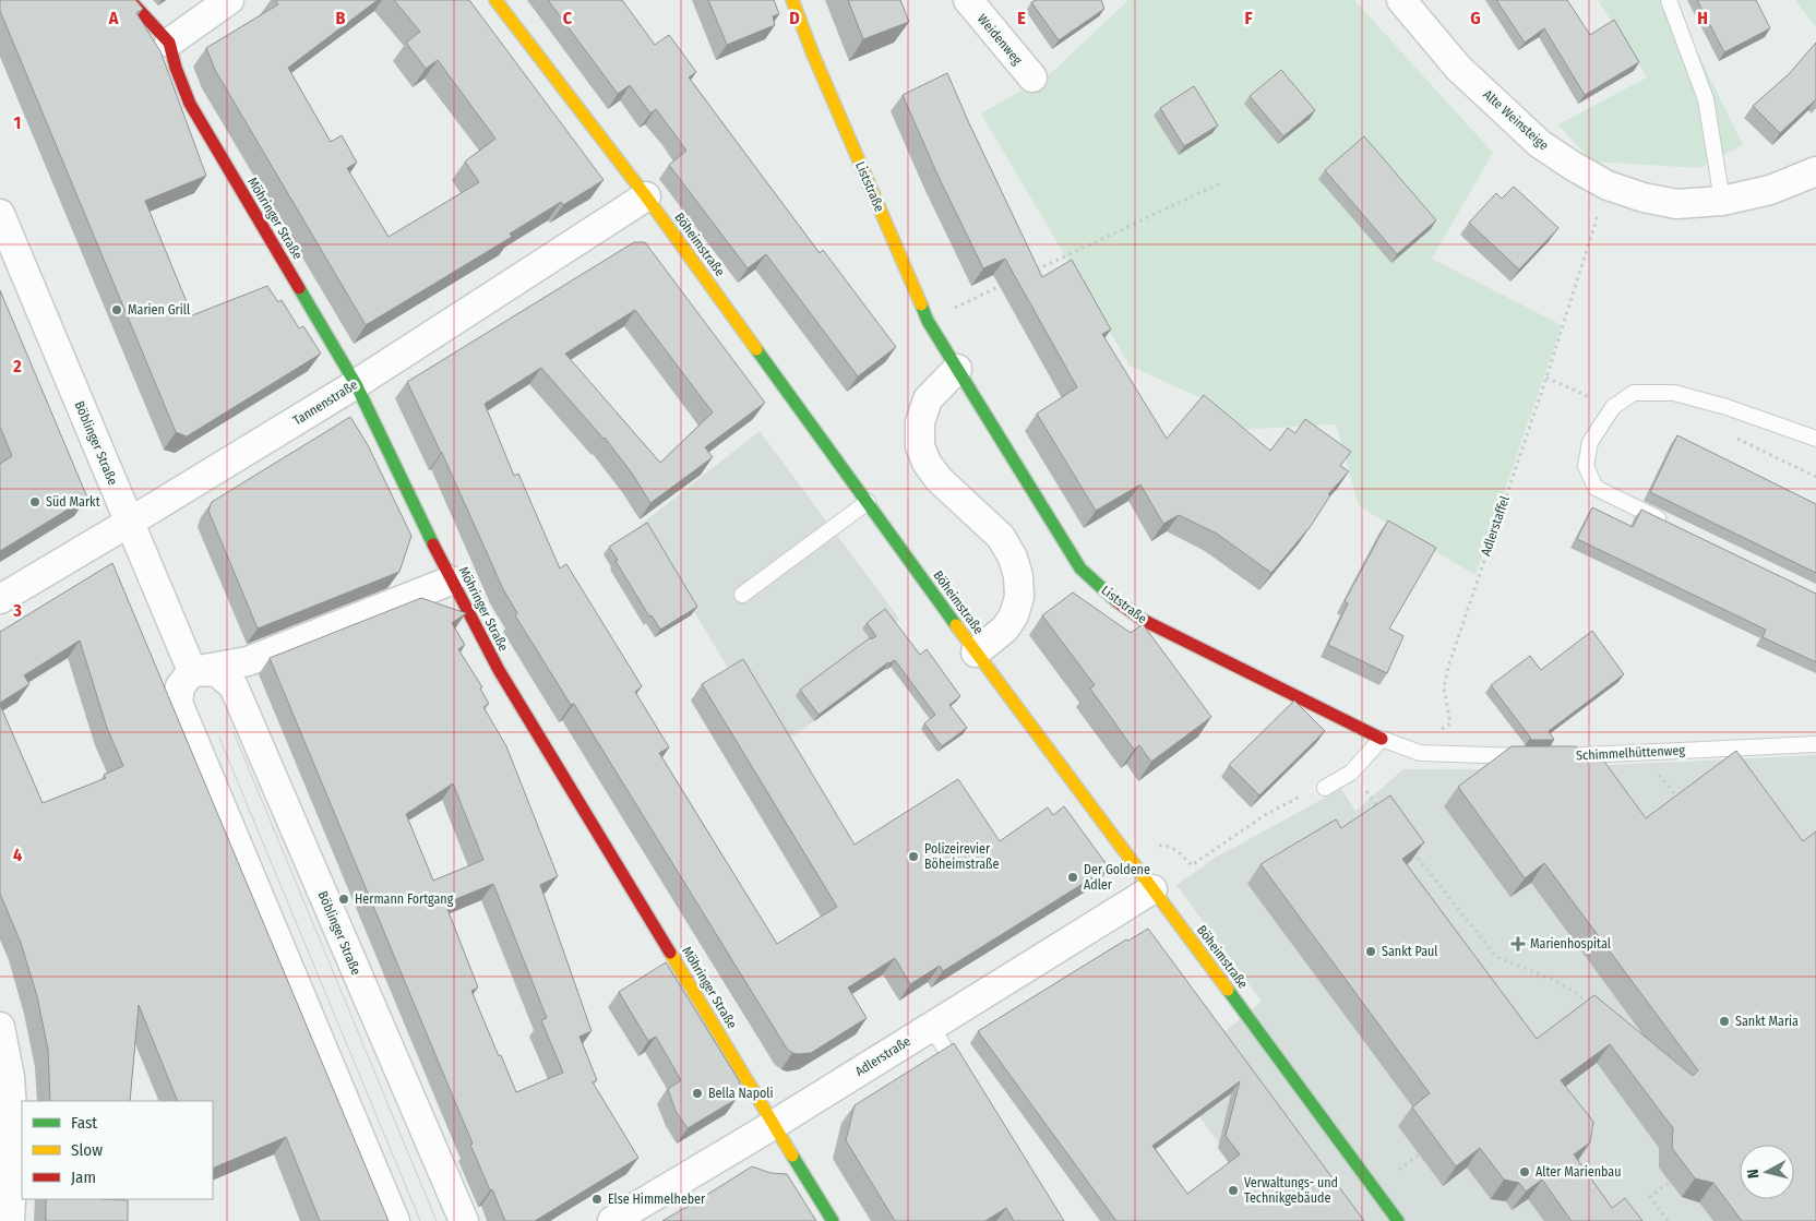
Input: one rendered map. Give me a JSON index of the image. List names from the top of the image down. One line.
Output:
{"streets":{"street":["Weidenweg","Alte Weinsteige","Liststraße","Möhringer Straße","Böheimstraße","Tannenstraße","Böblinger Straße","Adlerstraße"],"lane":["Schimmelhüttenweg"],"path":["Adlerstaffel"]},"crossings":[["Alte Weinsteige","Adlerstaffel"],["Möhringer Straße","Tannenstraße"],["Möhringer Straße","Adlerstraße"],["Böheimstraße","Tannenstraße"],["Böheimstraße","Adlerstraße"],["Tannenstraße","Böblinger Straße"]],"places":{"other":["Marien Grill","Süd Markt","Polizeirevier Böheimstraße","Der Goldene Adler","Hermann Fortgang","Sankt Paul","Sankt Maria","Bella Napoli","Alter Marienbau","Verwaltungs- und Technikgebäude","Else Himmelheber"],"health":["Marienhospital"]},"legend":["Fast","Slow","Jam"],"north":"left","grid":{"columns":["A","B","C","D","E","F","G","H"],"rows":["1","2","3","4"]}}
